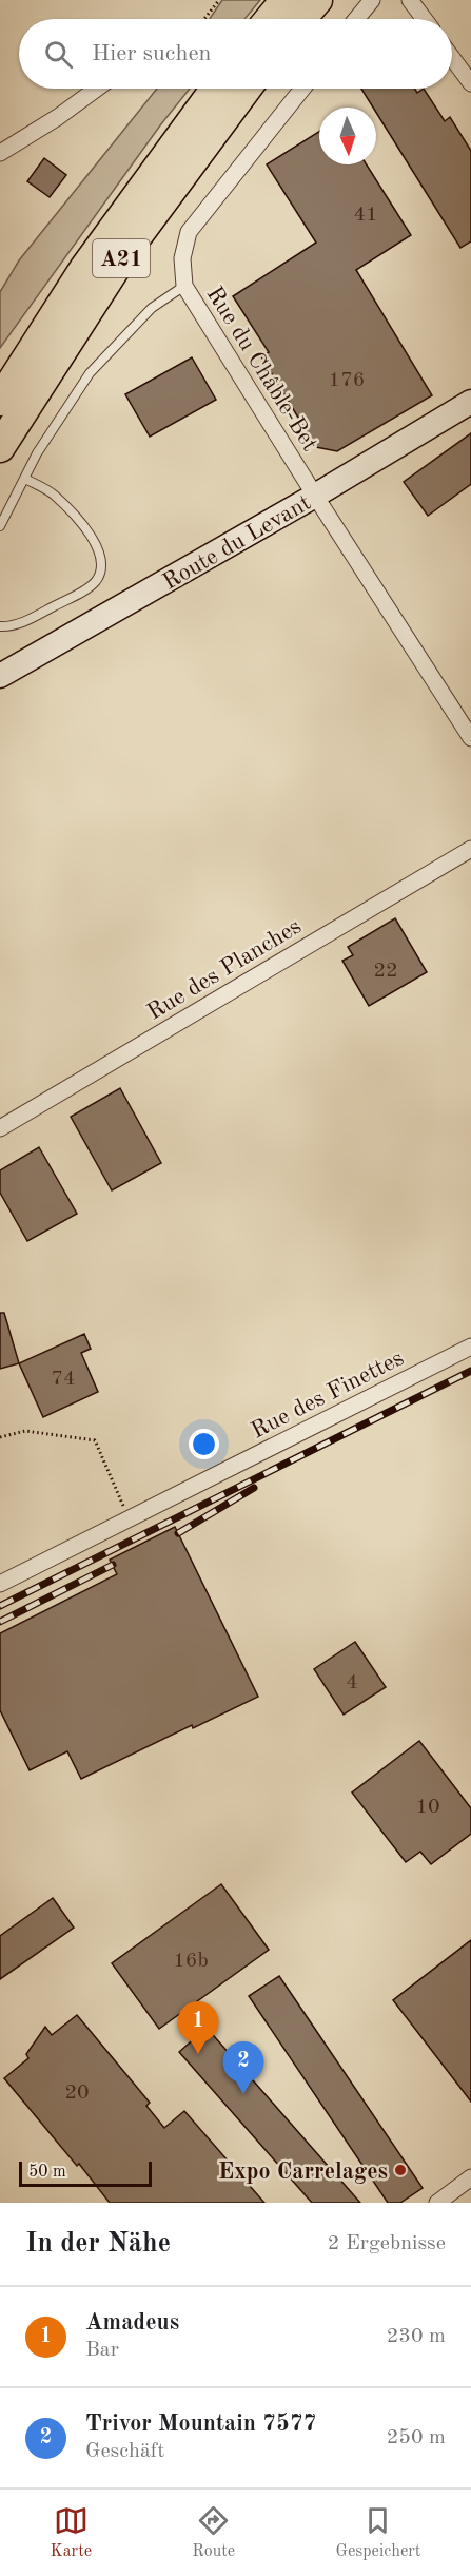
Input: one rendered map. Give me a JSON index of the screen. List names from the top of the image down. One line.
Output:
{"streets":{"highway":["A21"],"street":["Rue du Châble-Bet","Route du Levant","Rue des Planches","Rue des Finettes"]},"crossings":[["Rue du Châble-Bet","Route du Levant"]],"places":["Expo Carrelages"],"house_numbers":["41","176","22","74","4","10","16b","20"],"scale_bar":"50 m","north":"bottom","page":{"search":"Hier suchen","pins":["1","2"],"scale":"50 m","heading":["In der Nähe","2 Ergebnisse"],"list":[{"mark":"1","name":"Amadeus","note":"Bar","value":"230 m"},{"mark":"2","name":"Trivor Mountain 7577","note":"Geschäft","value":"250 m"}],"nav":["Karte","Route","Gespeichert"]}}
